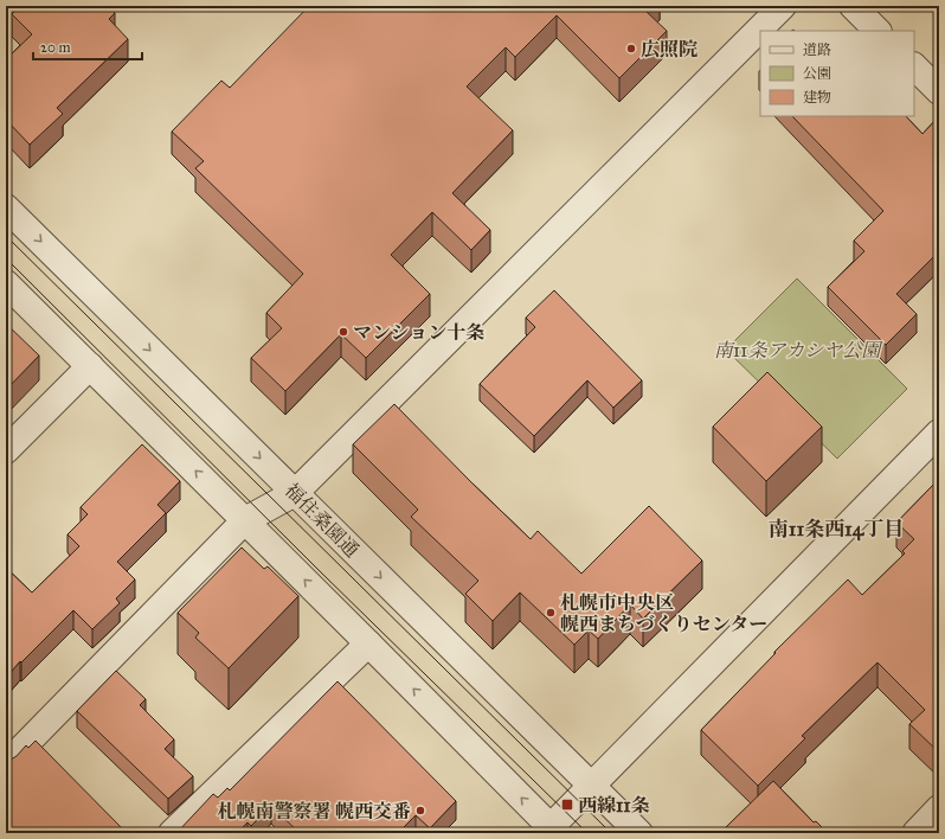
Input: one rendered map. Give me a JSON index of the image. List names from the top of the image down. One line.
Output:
{"streets":{"street":["福住桑園通"]},"districts":["南11条西14丁目"],"parks":["南11条アカシヤ公園"],"places":{"other":["広照院","マンション十条","札幌市中央区 幌西まちづくりセンター","札幌南警察署 幌西交番"],"transit":["西線11条"]},"legend":["道路","公園","建物"],"scale_bar":"20 m"}
